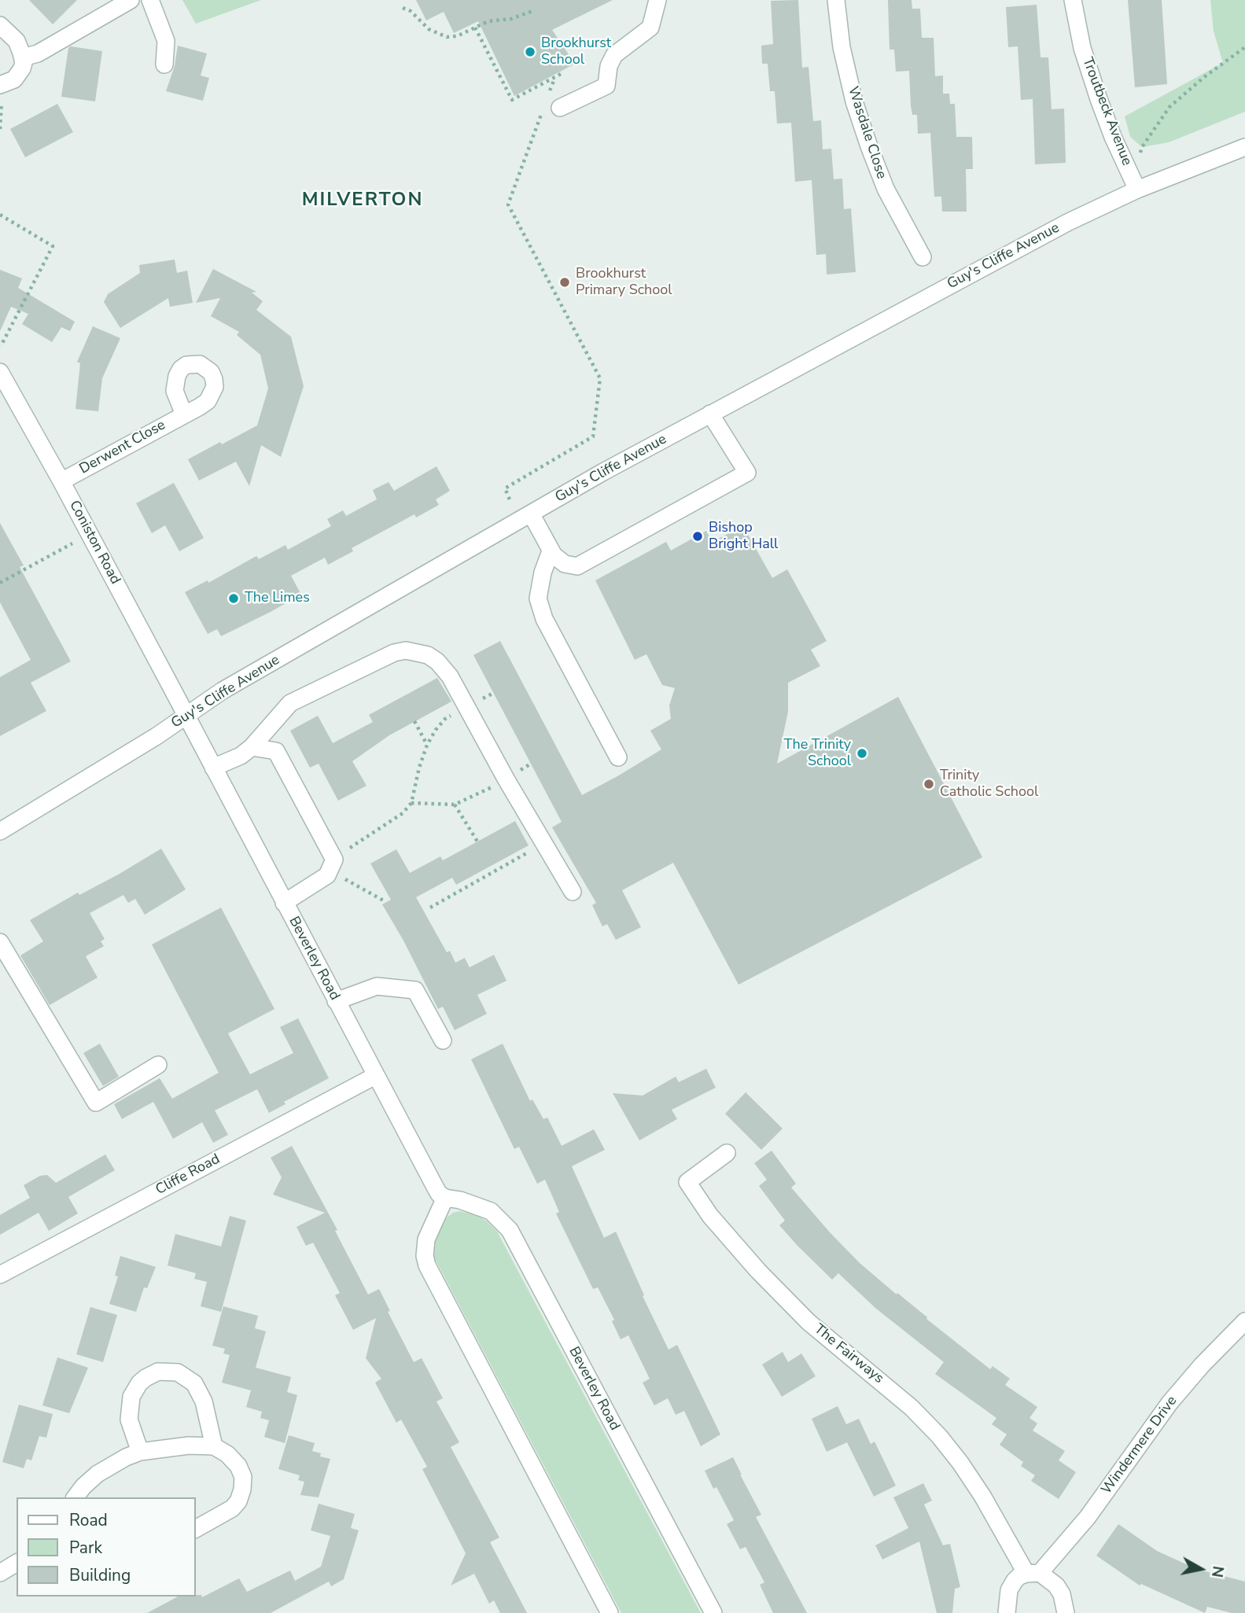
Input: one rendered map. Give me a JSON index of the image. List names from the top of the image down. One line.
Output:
{"streets":{"street":["Troutbeck Avenue","Wasdale Close","Guy's Cliffe Avenue","Derwent Close","Coniston Road","Beverley Road","Cliffe Road","The Fairways","Windermere Drive"]},"crossings":[["Troutbeck Avenue","Guy's Cliffe Avenue"],["Guy's Cliffe Avenue","Coniston Road"],["Guy's Cliffe Avenue","Beverley Road"],["Derwent Close","Coniston Road"],["Coniston Road","Beverley Road"],["Beverley Road","Cliffe Road"],["The Fairways","Windermere Drive"]],"districts":["MILVERTON"],"places":["Brookhurst School","Brookhurst Primary School","Bishop Bright Hall","The Limes","The Trinity School","Trinity Catholic School"],"legend":["Road","Park","Building"],"north":"right"}
